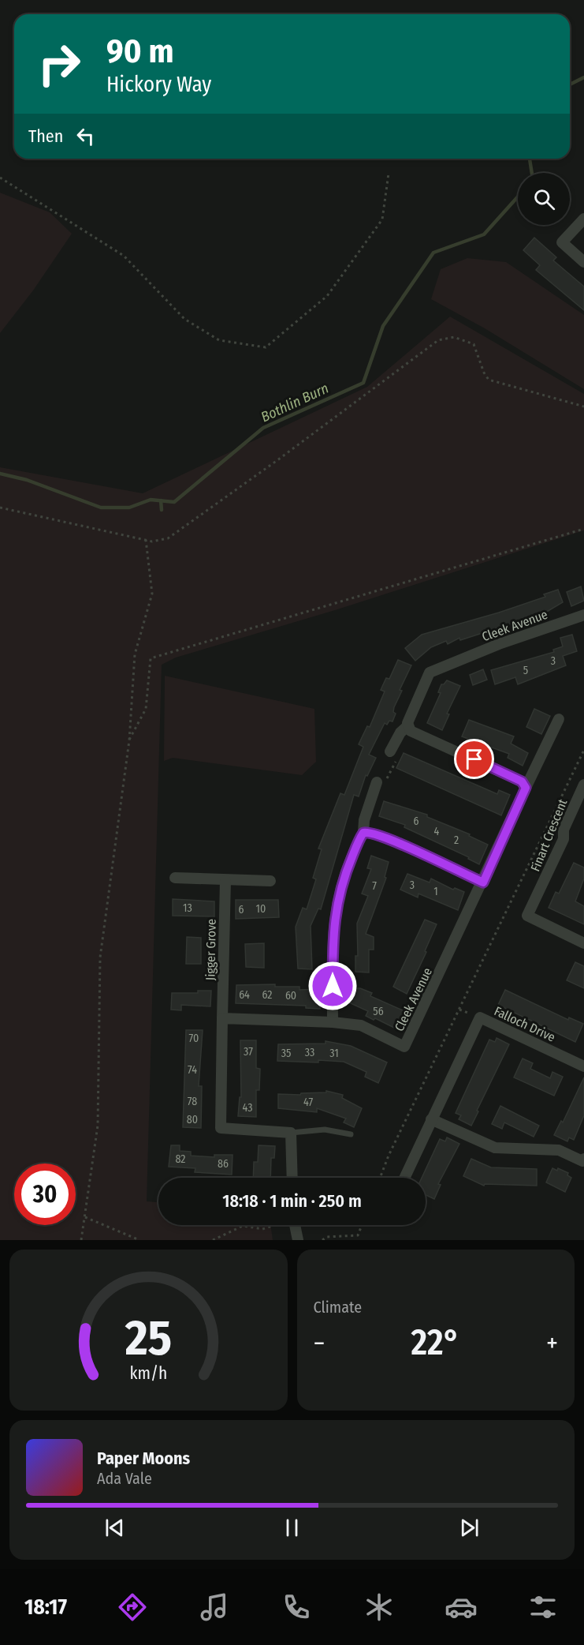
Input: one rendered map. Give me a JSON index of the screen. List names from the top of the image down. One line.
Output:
{"streets":{"street":["Cleek Avenue","Finart Crescent","Jigger Grove","Falloch Drive"]},"crossings":[["Cleek Avenue","Jigger Grove"]],"water":["Bothlin Burn"],"house_numbers":["3","5","6","4","2","3","7","1","13","10","6","64","62","60","56","70","37","33","35","31","74","78","47","43","80","82","86"],"page":{"turn":["90 m","Hickory Way"],"then":"Then","limit":"30","trip":"18:18 · 1 min · 250 m","tile":"Climate","heat":["−","22°","+"],"song":["Paper Moons","Ada Vale"],"tabs":"18:17","gauge":["25","km/h"]}}
